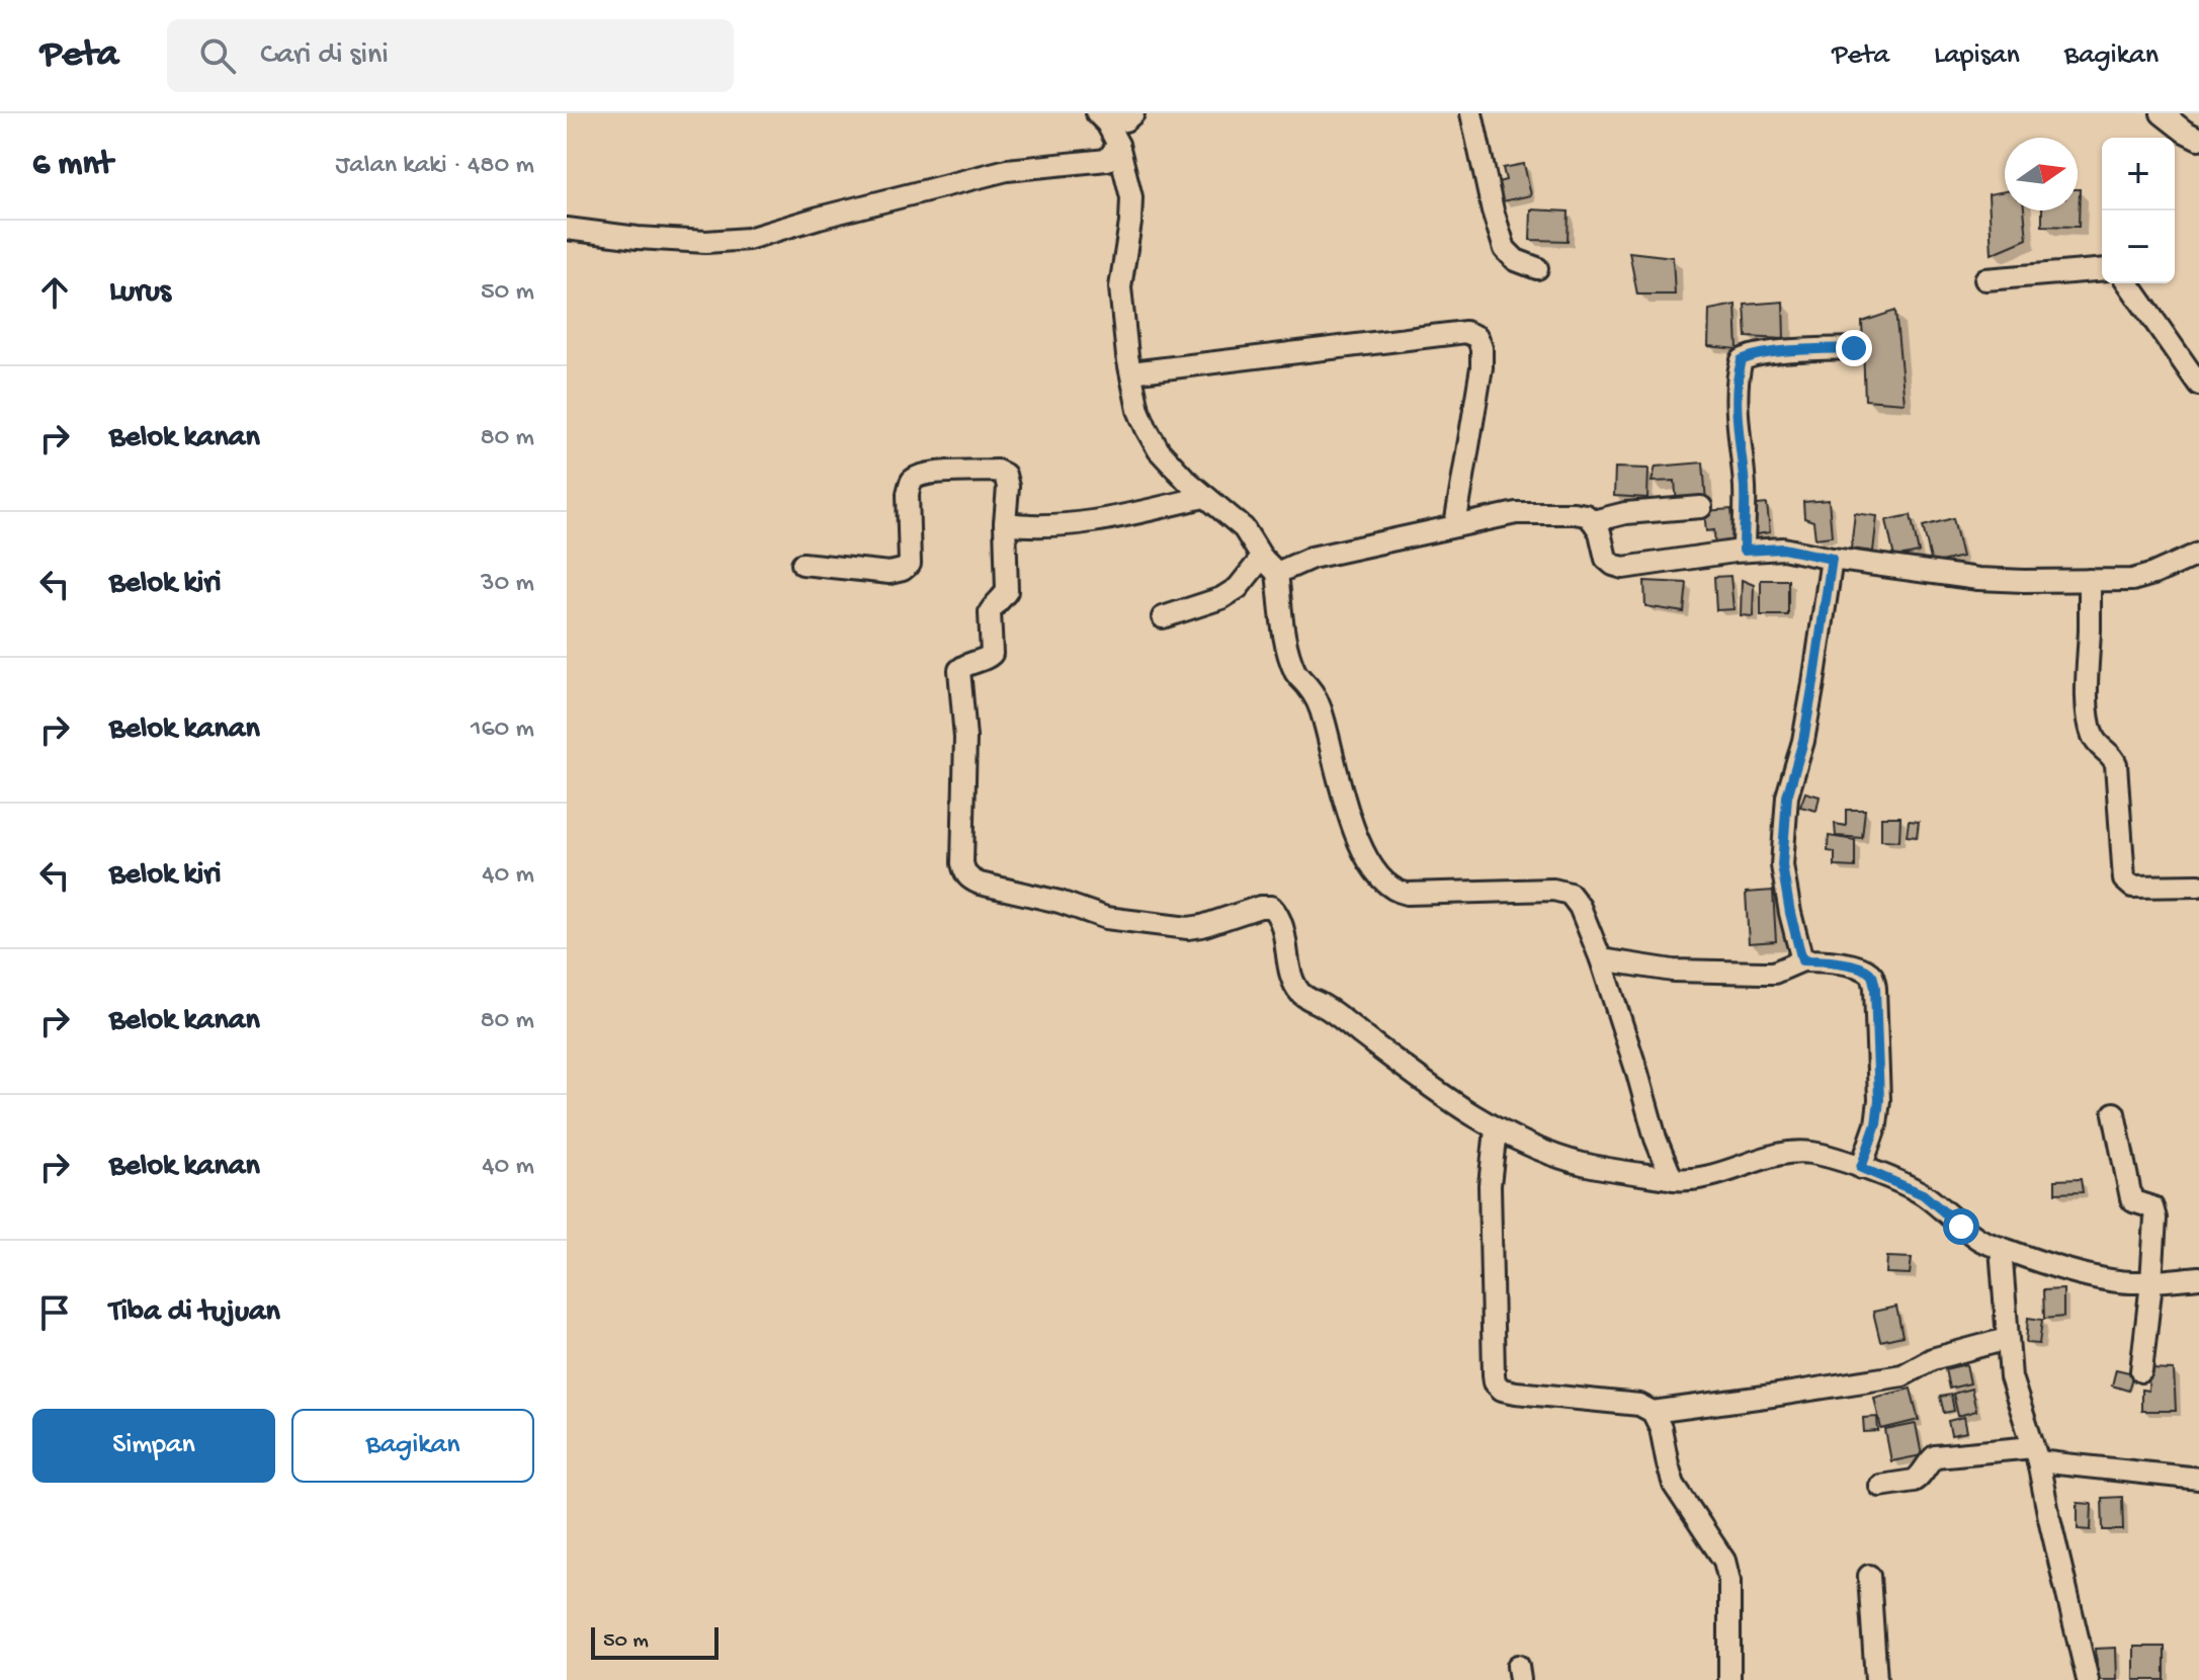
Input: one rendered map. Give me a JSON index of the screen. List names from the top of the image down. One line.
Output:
{"scale_bar":"50 m","north":"right","page":{"header":"Peta","search":"Cari di sini","nav":["Peta","Lapisan","Bagikan"],"heading":["6 mnt","Jalan kaki · 480 m"],"map_buttons":["+","−"],"list":[["Lurus","50 m"],["Belok kanan","80 m"],["Belok kiri","30 m"],["Belok kanan","160 m"],["Belok kiri","40 m"],["Belok kanan","80 m"],["Belok kanan","40 m"],"Tiba di tujuan"],"buttons":["Simpan","Bagikan"],"scale":"50 m"}}
